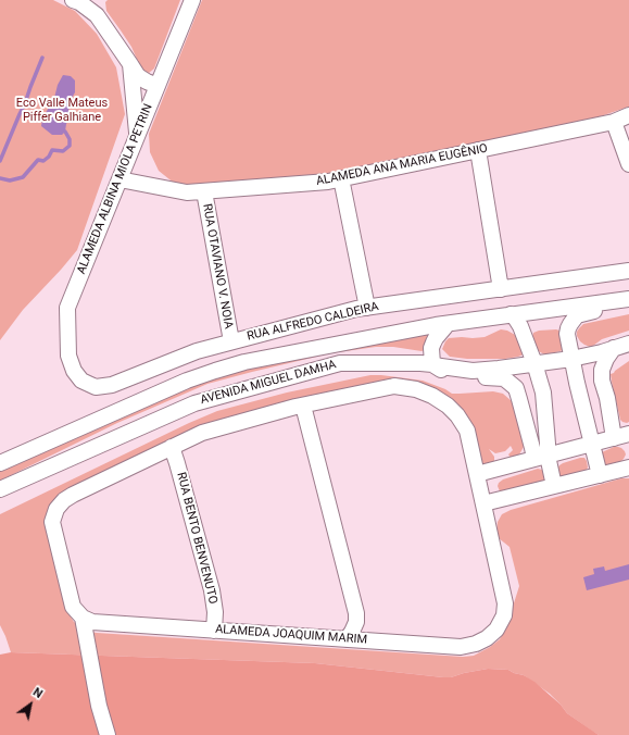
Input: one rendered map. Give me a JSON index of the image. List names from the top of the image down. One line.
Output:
{"streets":{"street":["ALAMEDA ANA MARIA EUGÊNIO","ALAMEDA ALBINA MIOLA PETRIN","RUA OTAVIANO V. NOIA","RUA ALFREDO CALDEIRA","AVENIDA MIGUEL DAMHA","RUA BENTO BENVENUTO","ALAMEDA JOAQUIM MARIM"]},"crossings":[["ALAMEDA ANA MARIA EUGÊNIO","ALAMEDA ALBINA MIOLA PETRIN"],["ALAMEDA ANA MARIA EUGÊNIO","RUA OTAVIANO V. NOIA"],["ALAMEDA ALBINA MIOLA PETRIN","RUA ALFREDO CALDEIRA"],["RUA OTAVIANO V. NOIA","RUA ALFREDO CALDEIRA"],["RUA BENTO BENVENUTO","ALAMEDA JOAQUIM MARIM"]],"parks":["Eco Valle Mateus Piffer Galhiane"],"north":"top right"}
